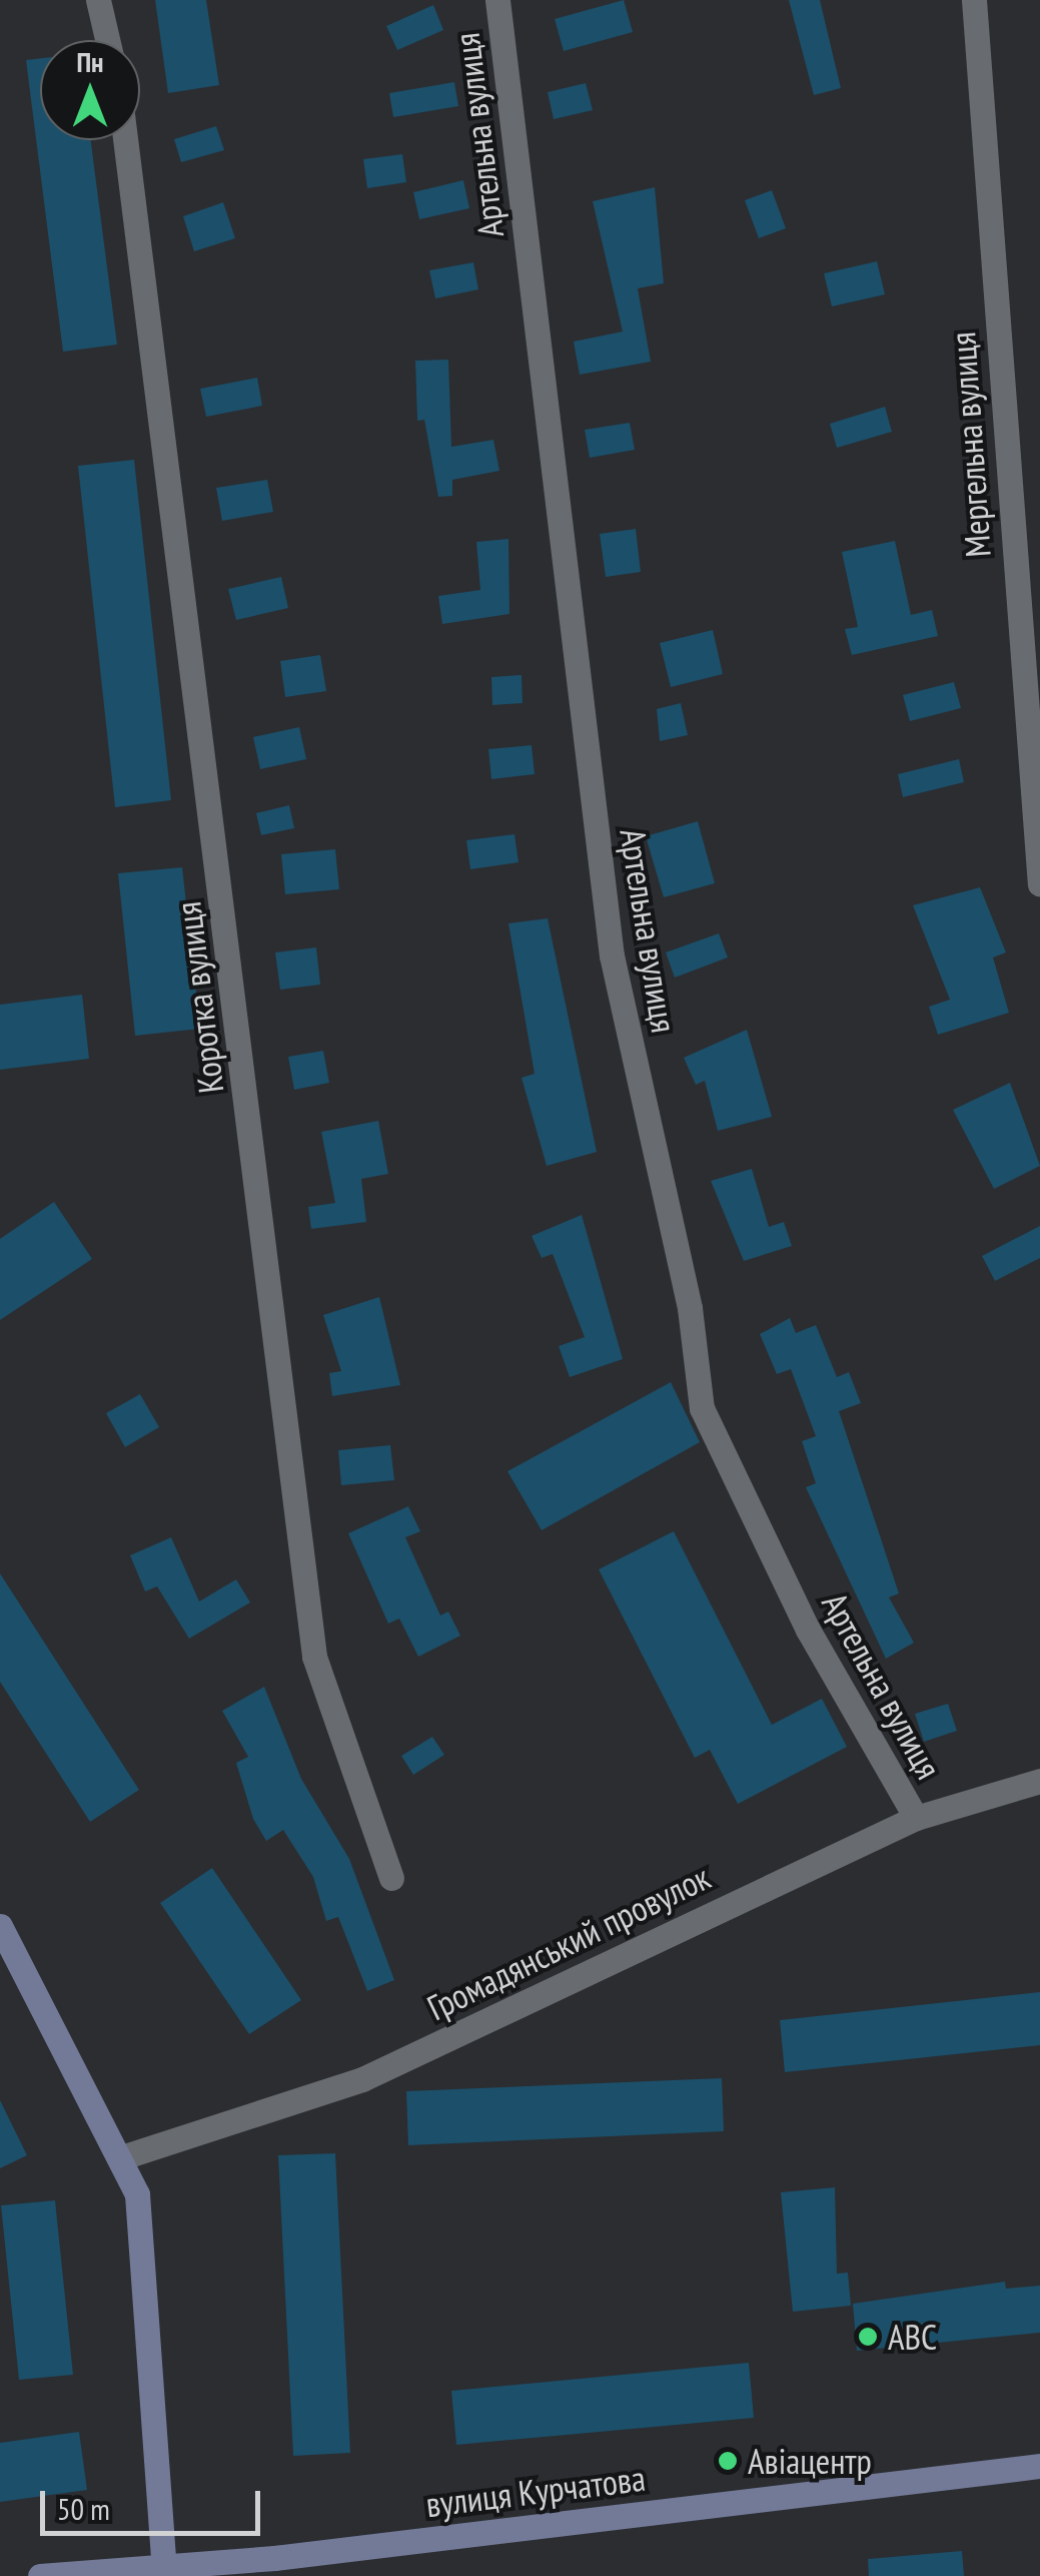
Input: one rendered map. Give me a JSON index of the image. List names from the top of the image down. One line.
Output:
{"streets":{"main road":["вулиця Курчатова"],"street":["Артельна вулиця","Мергельна вулиця","Коротка вулиця","Громадянський провулок"]},"crossings":[["Артельна вулиця","Громадянський провулок"]],"places":["ABC","Авіацентр"],"scale_bar":"50 m","north":"top"}
